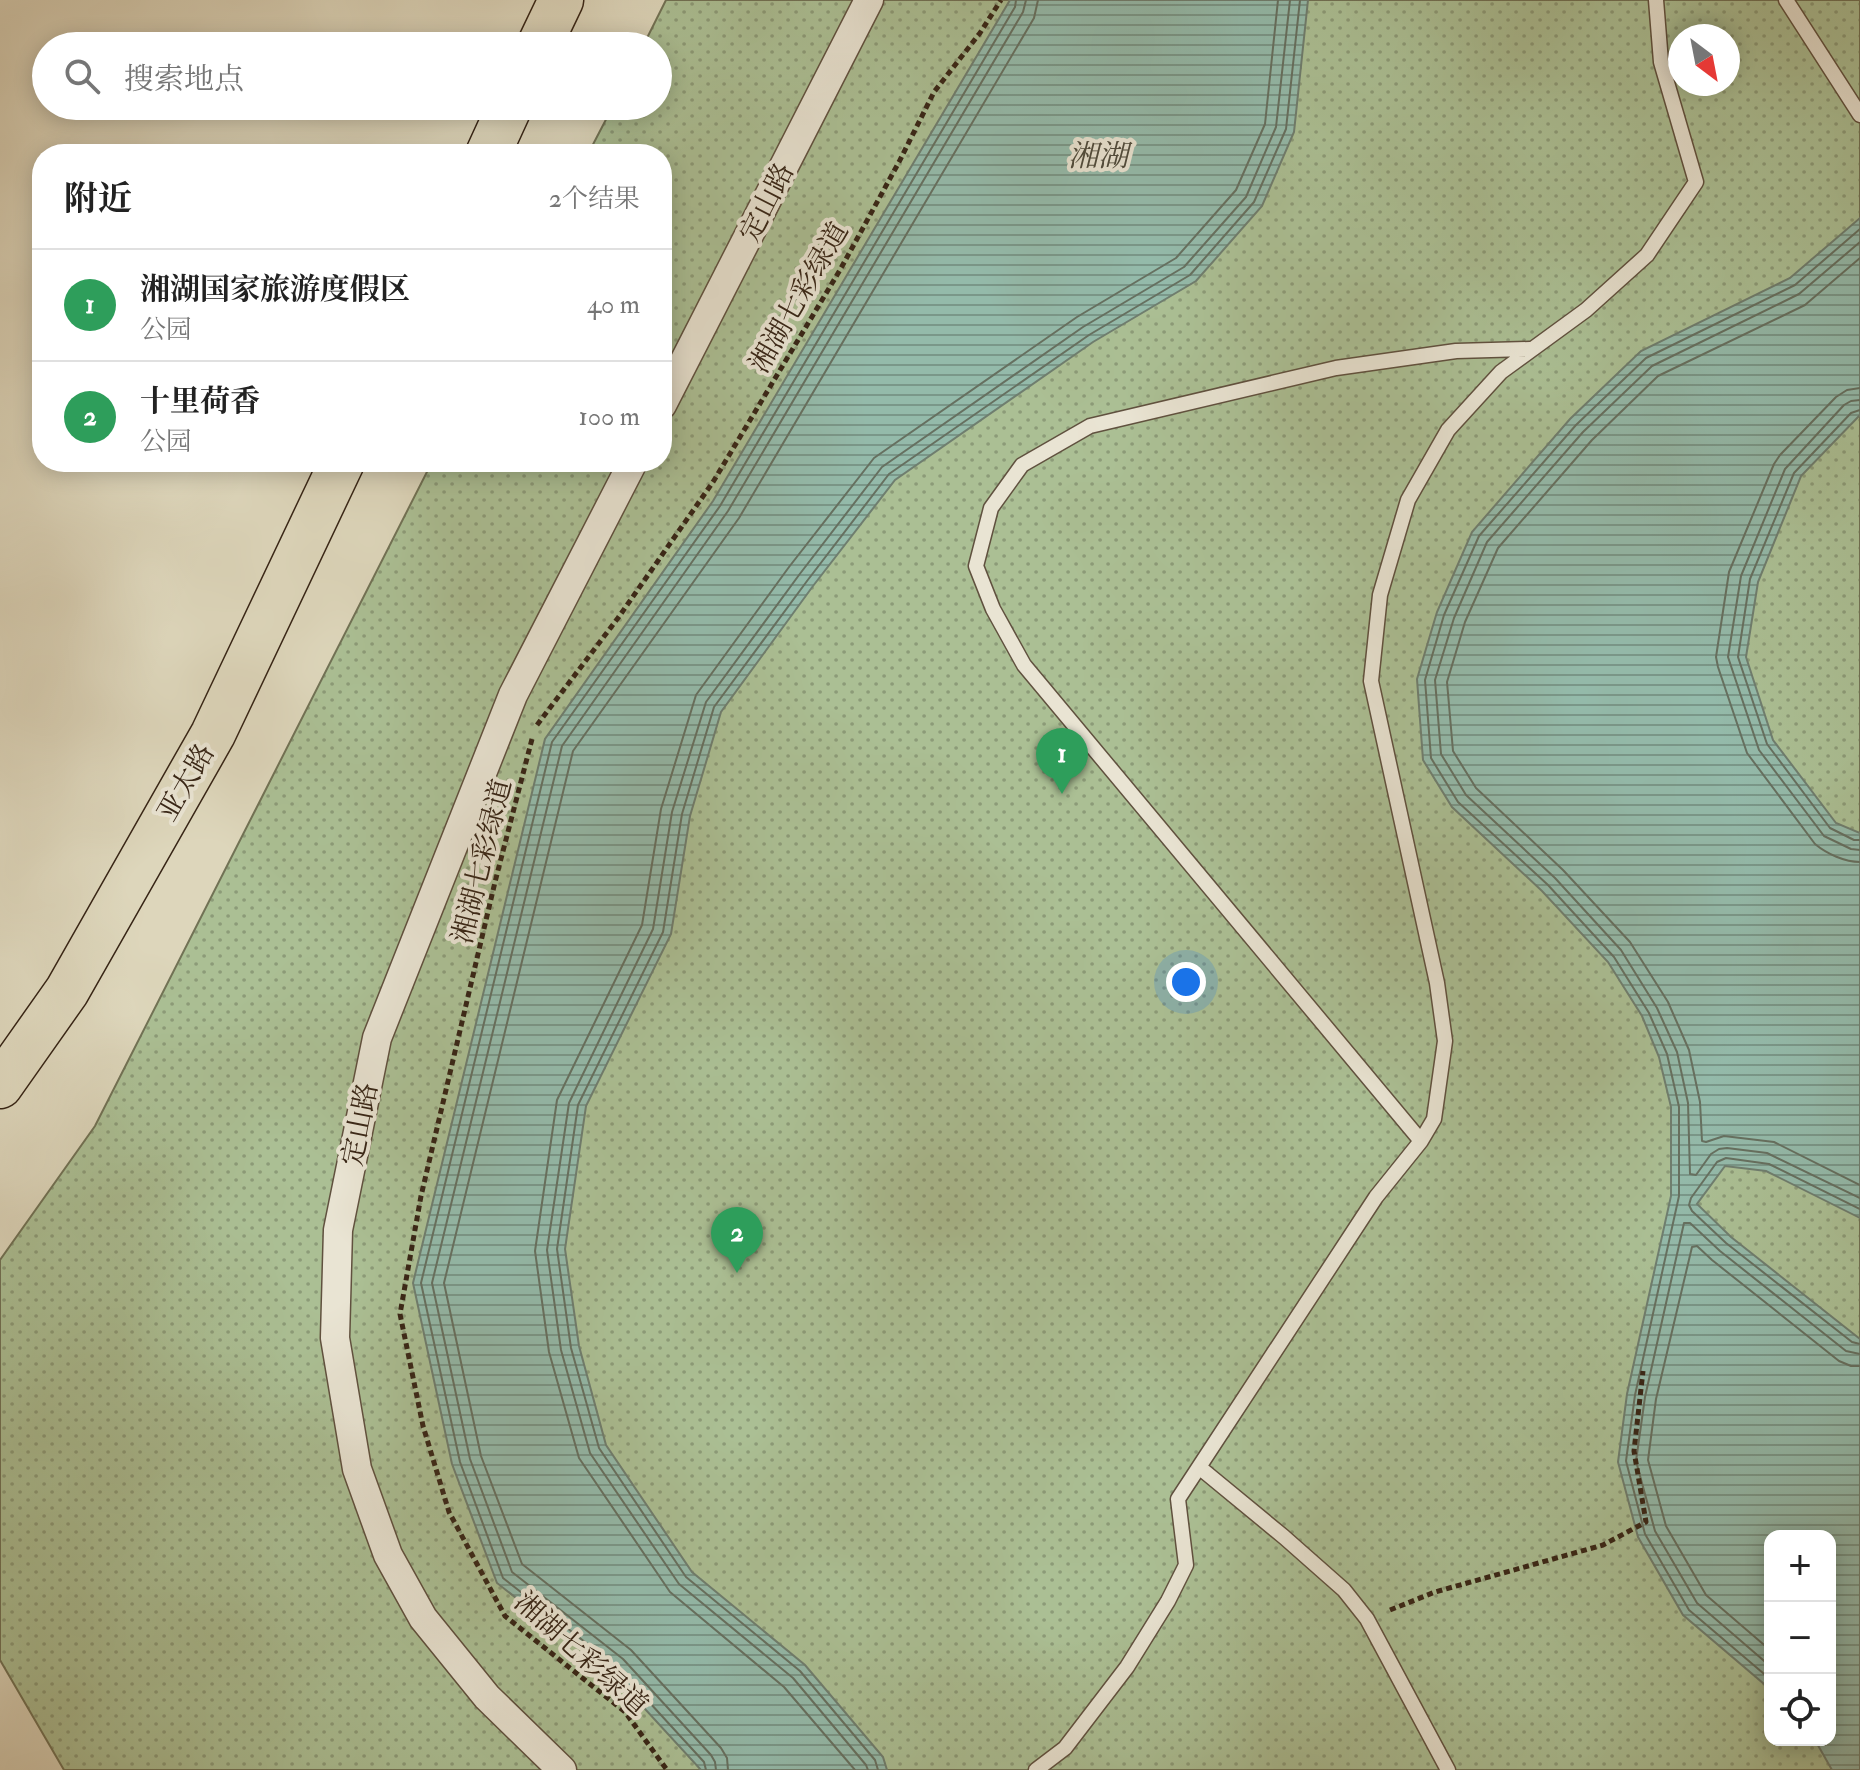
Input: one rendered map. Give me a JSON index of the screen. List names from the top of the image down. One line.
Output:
{"streets":{"main road":["亚太路"],"street":["定山路"],"path":["湘湖七彩绿道"]},"water":["湘湖"],"north":"bottom right","page":{"search":"搜索地点","heading":["附近","2个结果"],"list":[{"mark":"1","name":"湘湖国家旅游度假区","note":"公园","value":"40 m"},{"mark":"2","name":"十里荷香","note":"公园","value":"100 m"}],"pins":["1","2"],"map_buttons":["+","−"]}}
